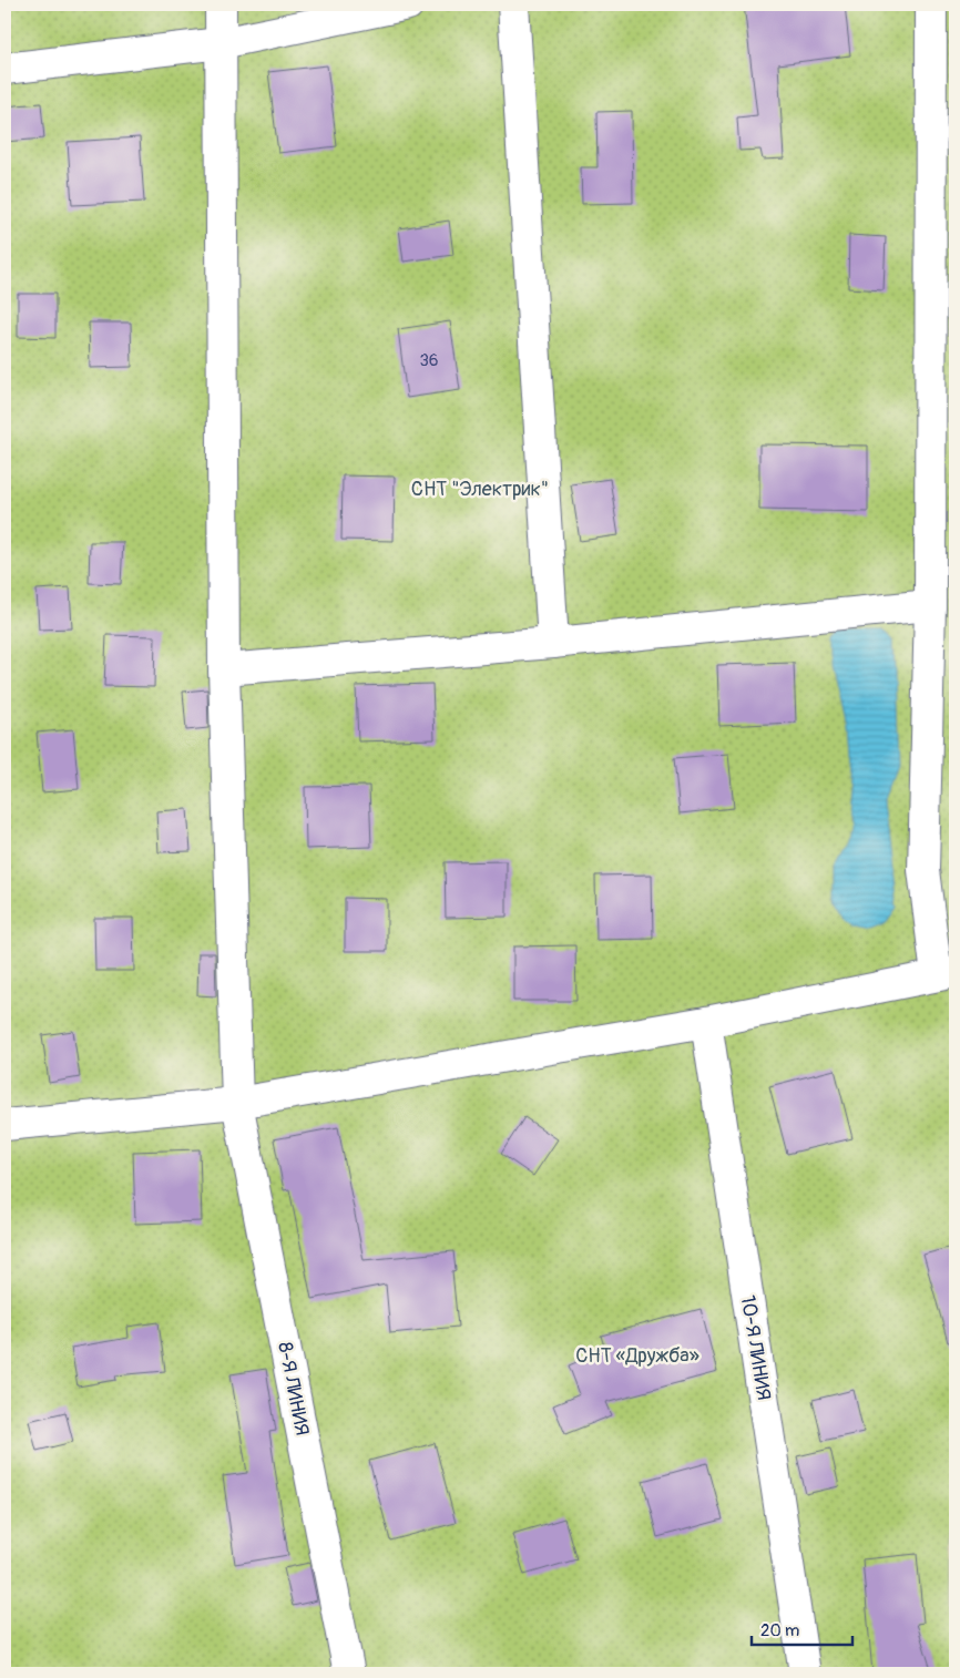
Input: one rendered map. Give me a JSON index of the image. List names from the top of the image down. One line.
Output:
{"streets":{"street":["10-Я ЛИНИЯ","8-Я ЛИНИЯ"]},"parks":["СНТ \"Электрик\"","СНТ «Дружба»"],"house_numbers":["36"],"scale_bar":"20 m"}
